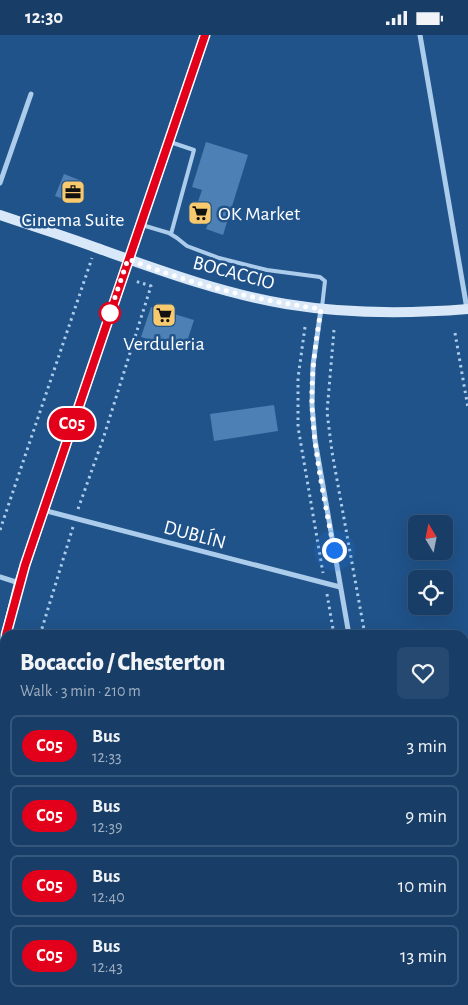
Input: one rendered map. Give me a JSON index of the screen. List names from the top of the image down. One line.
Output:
{"streets":{"main road":["BOCACCIO"],"street":["DUBLÍN"]},"places":{"office":["Cinema Suite"],"supermarket":["OK Market","Verduleria"]},"lines":["bus line C05"],"north":"top","page":{"status":"12:30","on_map":"C05","heading":["Bocaccio / Chesterton","Walk · 3 min · 210 m"],"list":[{"mark":"C05","name":"Bus","note":"12:33","value":"3 min"},{"mark":"C05","name":"Bus","note":"12:39","value":"9 min"},{"mark":"C05","name":"Bus","note":"12:40","value":"10 min"},{"mark":"C05","name":"Bus","note":"12:43","value":"13 min"}]}}
